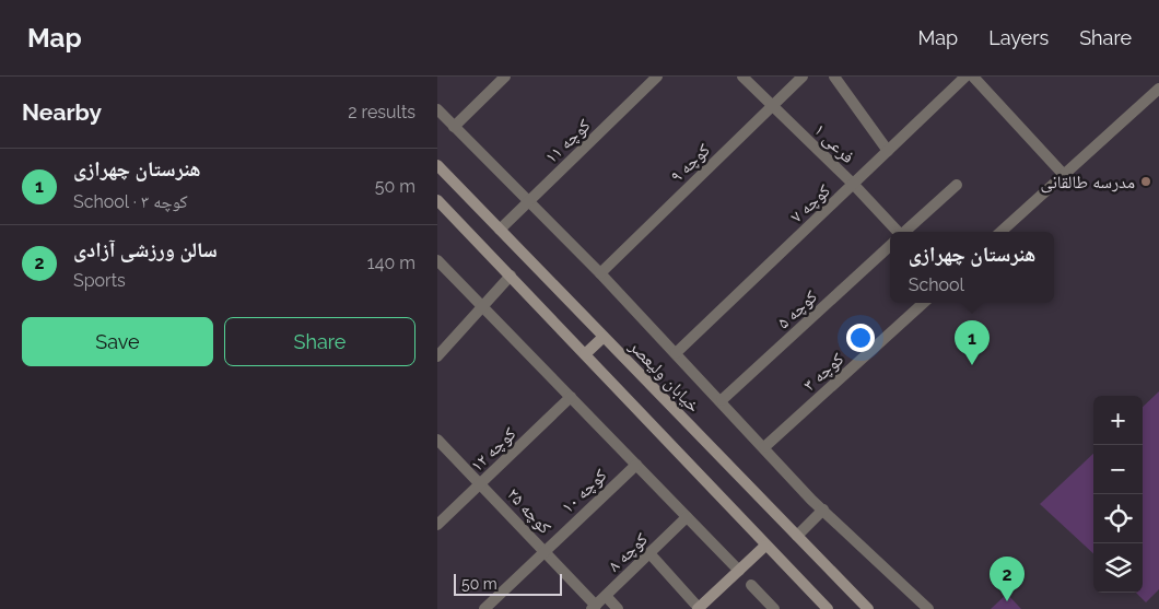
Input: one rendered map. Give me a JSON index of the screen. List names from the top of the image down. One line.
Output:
{"streets":{"street":["کوچه ۱۱","فرعی ۱","کوچه ۹","کوچه ۷","کوچه ۵","کوچه ۳","خیابان ولیعصر","کوچه ۱۲","کوچه ۱۰","کوچه ۲۵","کوچه ۸"]},"crossings":[["کوچه ۱۱","خیابان ولیعصر"],["فرعی ۱","کوچه ۹"],["فرعی ۱","کوچه ۷"],["کوچه ۱۲","کوچه ۲۵"],["کوچه ۱۰","کوچه ۲۵"],["کوچه ۲۵","کوچه ۸"]],"places":["مدرسه طالقانی"],"scale_bar":"50 m","page":{"header":"Map","nav":["Map","Layers","Share"],"heading":["Nearby","2 results"],"list":[{"mark":"1","name":"هنرستان چهرازی","note":"School · کوچه ۳","value":"50 m"},{"mark":"2","name":"سالن ورزشی آزادی","note":"Sports","value":"140 m"}],"popup":["هنرستان چهرازی","School"],"buttons":["Save","Share"],"pins":["1","2"],"map_buttons":["+","−"],"scale":"50 m"}}
